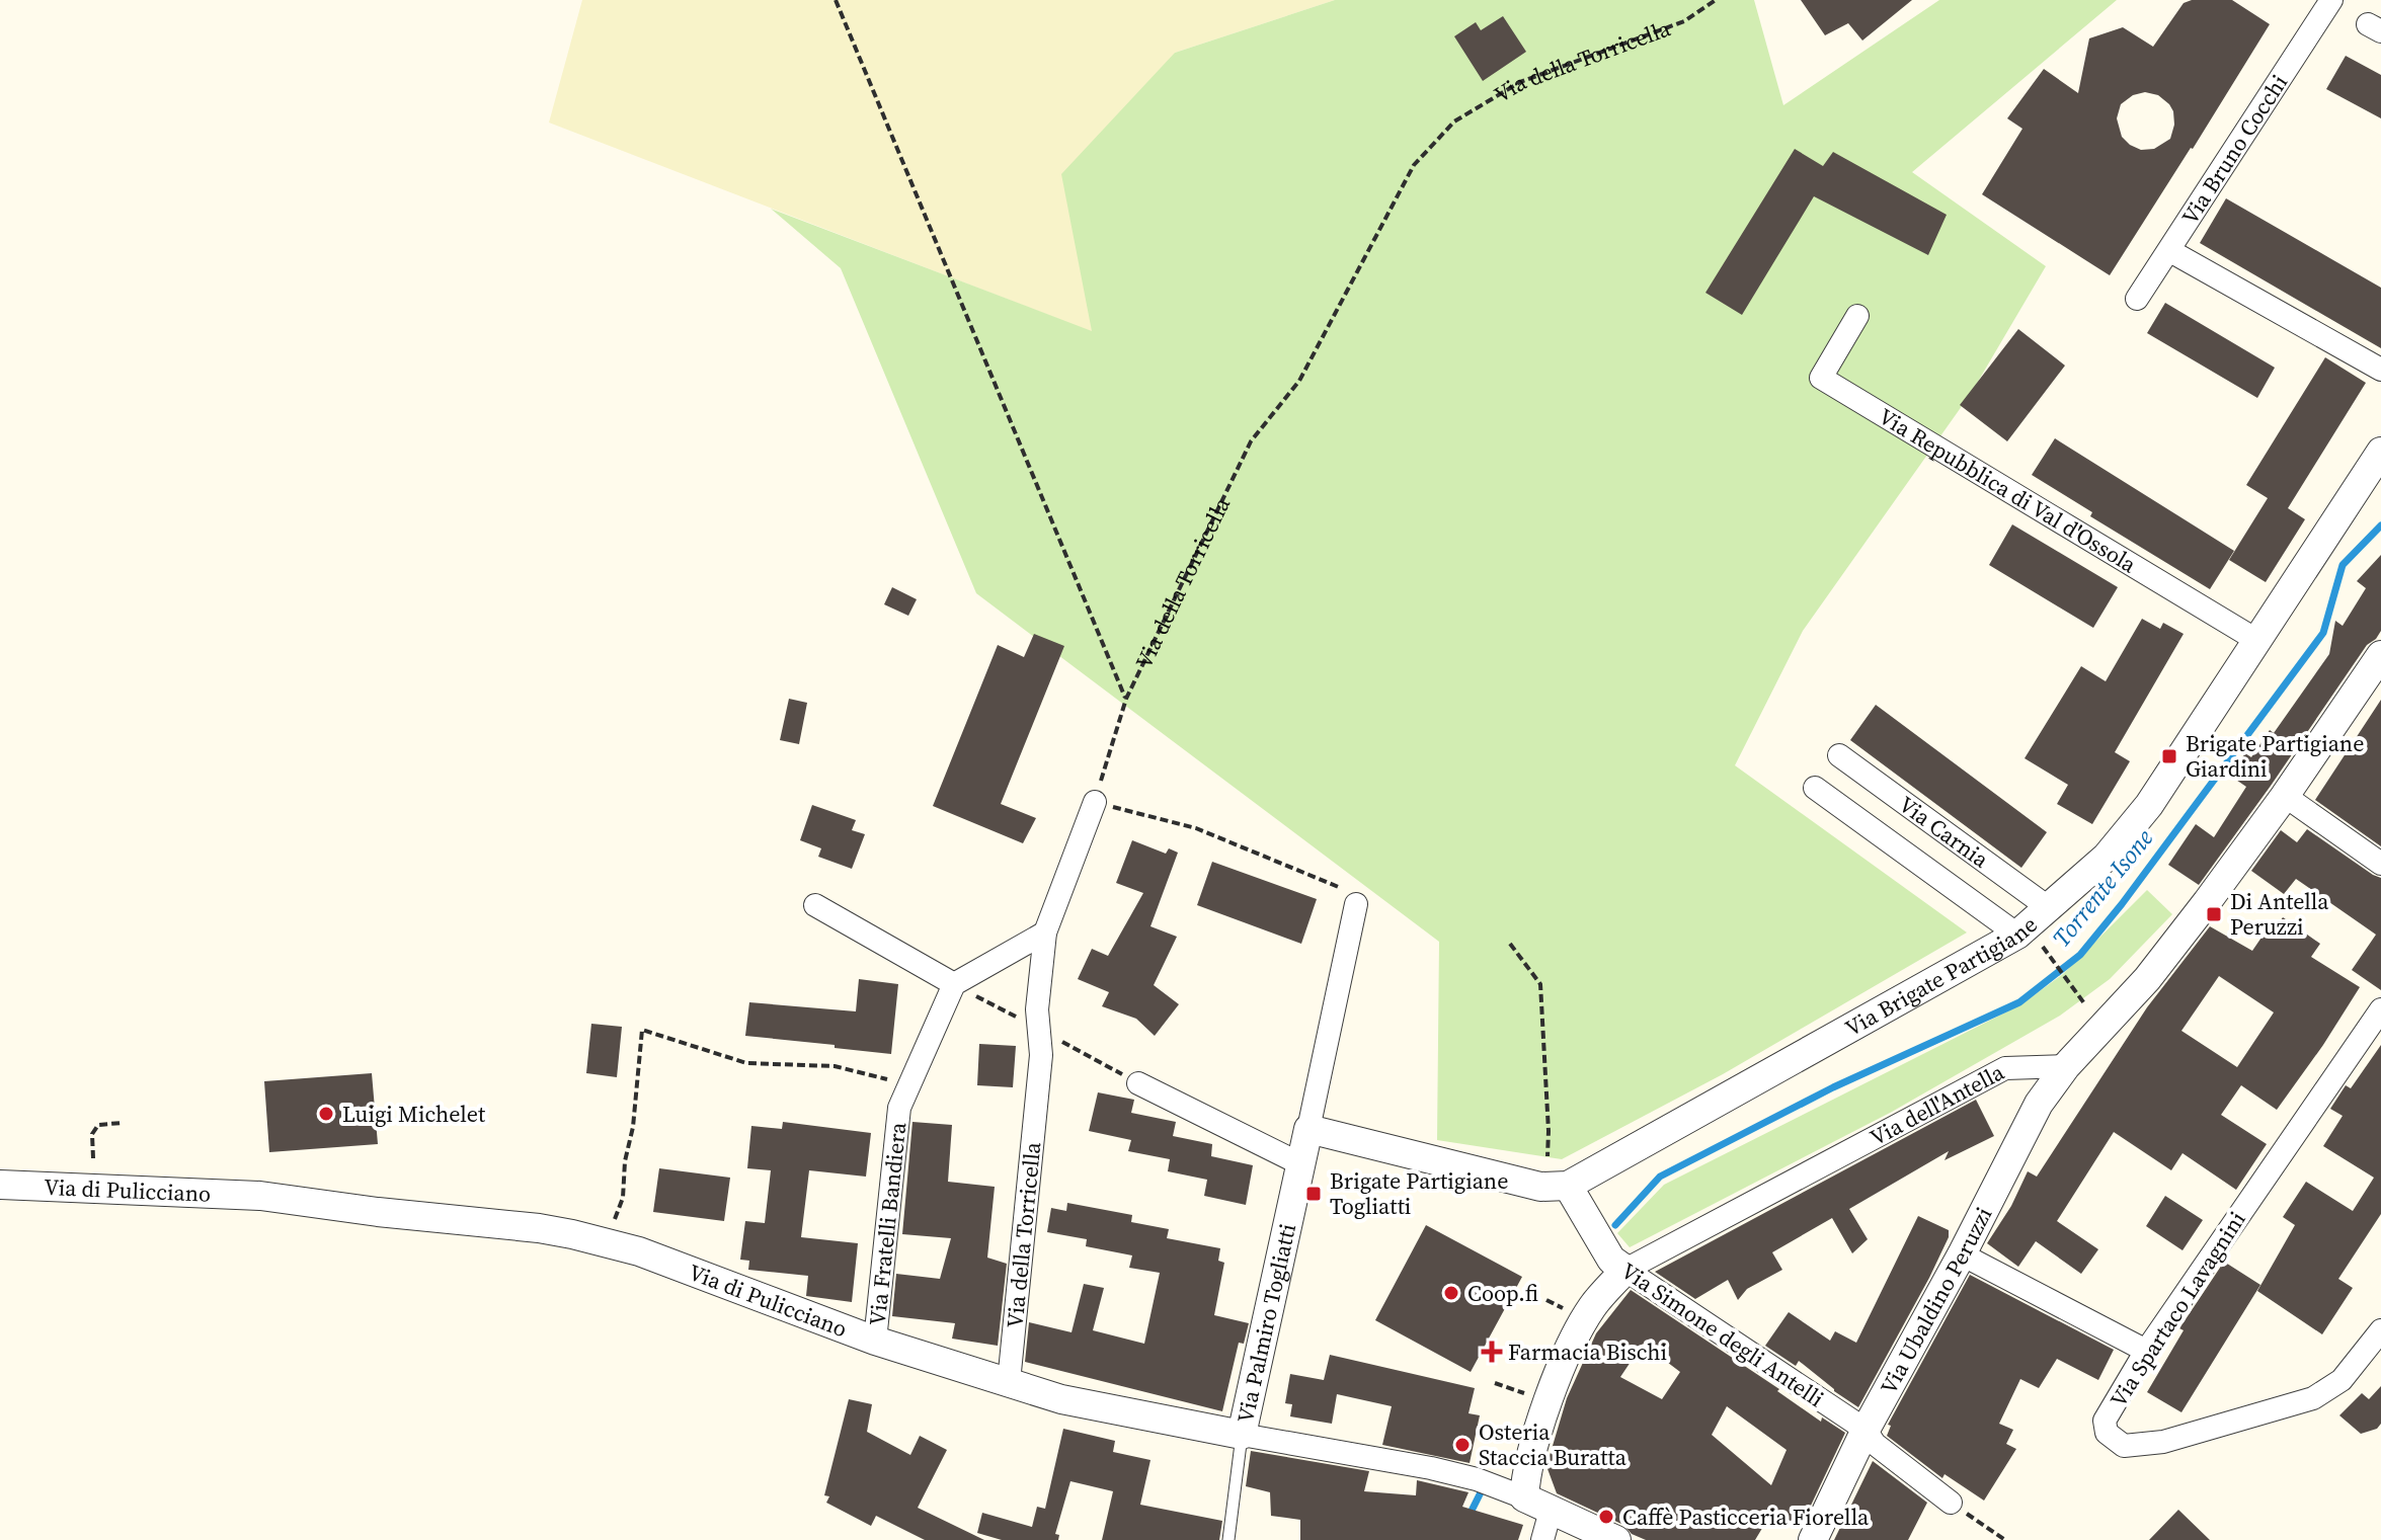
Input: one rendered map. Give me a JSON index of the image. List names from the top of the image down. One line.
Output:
{"streets":{"street":["Via della Torricella","Via Bruno Cocchi","Via Repubblica di Val d'Ossola","Via Carnia","Via Brigate Partigiane","Via dell'Antella","Via di Pulicciano","Via Fratelli Bandiera","Via Ubaldino Peruzzi","Via Spartaco Lavagnini","Via Palmiro Togliatti","Via Simone degli Antelli"]},"crossings":[["Via della Torricella","Via di Pulicciano"],["Via Repubblica di Val d'Ossola","Via Brigate Partigiane"],["Via Carnia","Via Brigate Partigiane"],["Via Brigate Partigiane","Via Simone degli Antelli"],["Via dell'Antella","Via di Pulicciano"],["Via dell'Antella","Via Ubaldino Peruzzi"],["Via dell'Antella","Via Simone degli Antelli"],["Via di Pulicciano","Via Fratelli Bandiera"],["Via di Pulicciano","Via Palmiro Togliatti"],["Via Ubaldino Peruzzi","Via Simone degli Antelli"]],"water":["Torrente Isone"],"places":{"transit":["Brigate Partigiane Giardini","Di Antella Peruzzi","Brigate Partigiane Togliatti"],"other":["Luigi Michelet","Coop.fi","Osteria Staccia Buratta","Caffè Pasticceria Fiorella"],"health":["Farmacia Bischi"]}}
